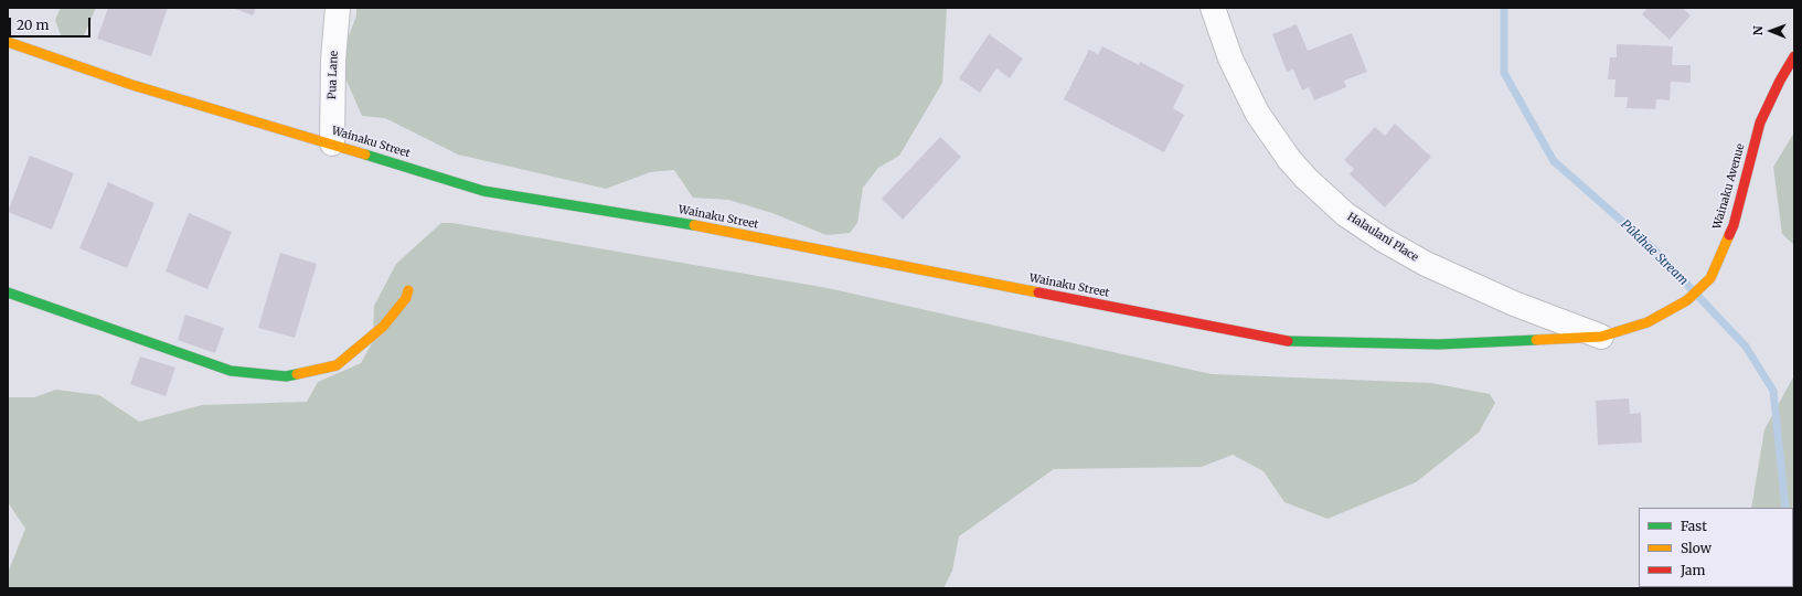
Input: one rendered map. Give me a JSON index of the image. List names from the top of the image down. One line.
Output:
{"streets":{"street":["Pua Lane","Wainaku Street","Wainaku Avenue","Halaulani Place"]},"crossings":[["Pua Lane","Wainaku Street"],["Wainaku Street","Wainaku Avenue"],["Wainaku Avenue","Halaulani Place"]],"water":["Pūkīhae Stream"],"legend":["Fast","Slow","Jam"],"scale_bar":"20 m","north":"left"}
